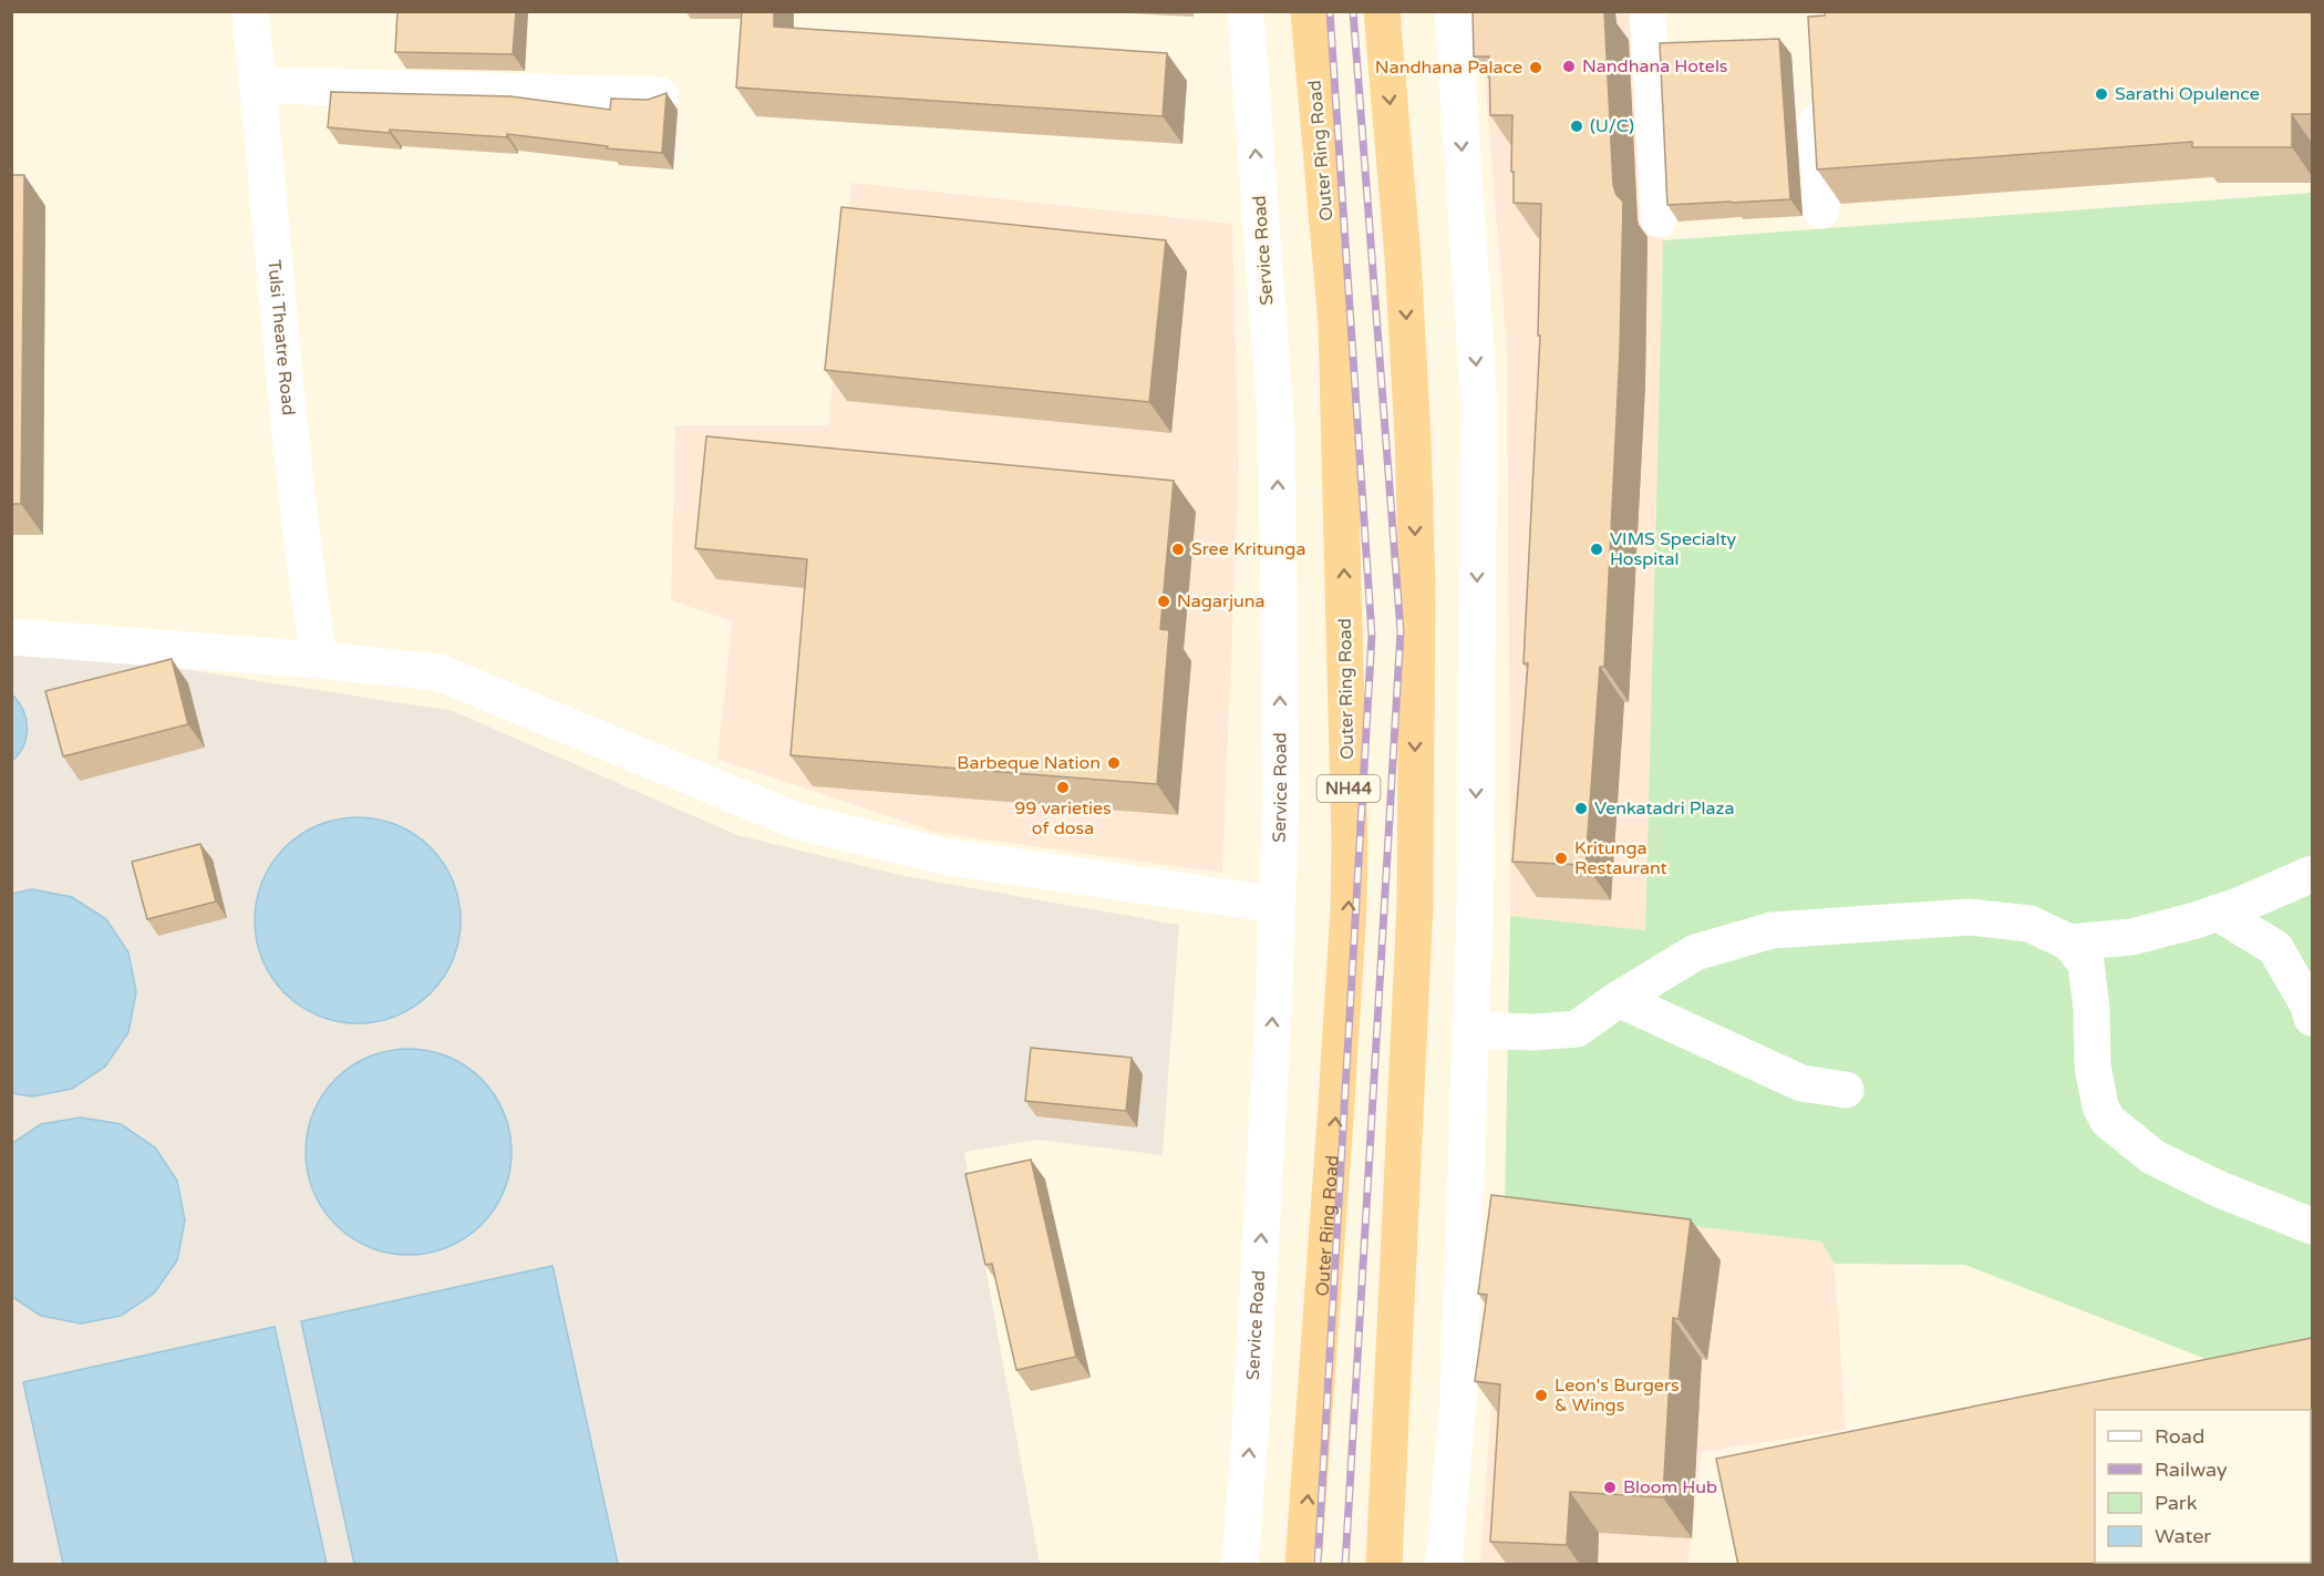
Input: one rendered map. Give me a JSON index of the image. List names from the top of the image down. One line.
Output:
{"streets":{"highway":["Outer Ring Road","NH44"],"street":["Service Road","Tulsi Theatre Road"]},"places":["Nandhana Hotels","Nandhana Palace","Sarathi Opulence","(U/C)","Sree Kritunga","VIMS Specialty Hospital","Nagarjuna","Barbeque Nation","99 varieties of dosa","Venkatadri Plaza","Kritunga Restaurant","Leon's Burgers & Wings","Bloom Hub"],"legend":["Road","Railway","Park","Water"]}
